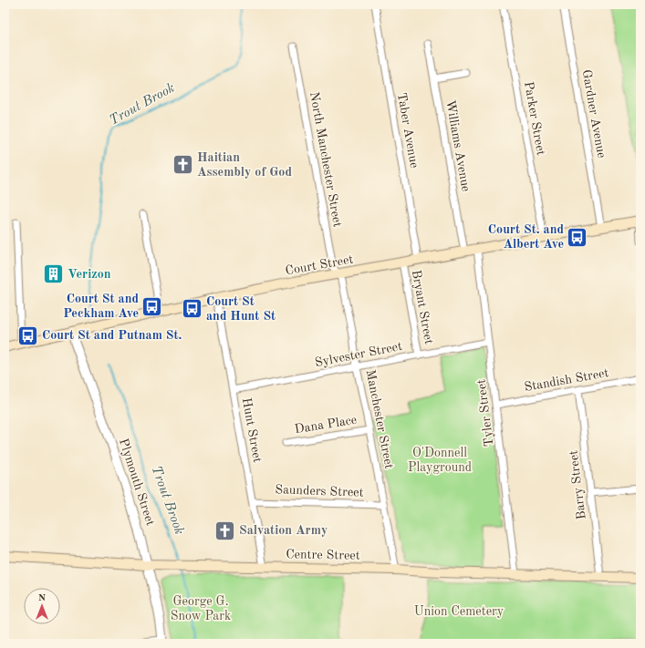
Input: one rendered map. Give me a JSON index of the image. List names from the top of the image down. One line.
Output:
{"streets":{"main road":["Court Street","Centre Street"],"street":["Gardner Avenue","Parker Street","Taber Avenue","Williams Avenue","North Manchester Street","Bryant Street","Sylvester Street","Standish Street","Tyler Street","Manchester Street","Dana Place","Hunt Street","Plymouth Street","Barry Street","Saunders Street"]},"crossings":[["Gardner Avenue","Court Street"],["Parker Street","Court Street"],["Taber Avenue","Court Street"],["Williams Avenue","Court Street"],["North Manchester Street","Court Street"],["North Manchester Street","Manchester Street"],["Court Street","Bryant Street"],["Court Street","Tyler Street"],["Court Street","Manchester Street"],["Court Street","Hunt Street"],["Court Street","Plymouth Street"],["Bryant Street","Sylvester Street"],["Sylvester Street","Tyler Street"],["Sylvester Street","Manchester Street"],["Sylvester Street","Hunt Street"],["Standish Street","Tyler Street"],["Standish Street","Barry Street"],["Tyler Street","Centre Street"],["Manchester Street","Dana Place"],["Manchester Street","Saunders Street"],["Manchester Street","Centre Street"],["Hunt Street","Saunders Street"],["Hunt Street","Centre Street"],["Plymouth Street","Centre Street"],["Barry Street","Centre Street"]],"water":["Trout Brook"],"parks":["O'Donnell Playground","George G. Snow Park","Union Cemetery"],"places":{"church":["Haitian Assembly of God","Salvation Army"],"bus stop":["Court St. and Albert Ave","Court St and Peckham Ave","Court St and Hunt St","Court St and Putnam St."],"building":["Verizon"]},"north":"top"}
